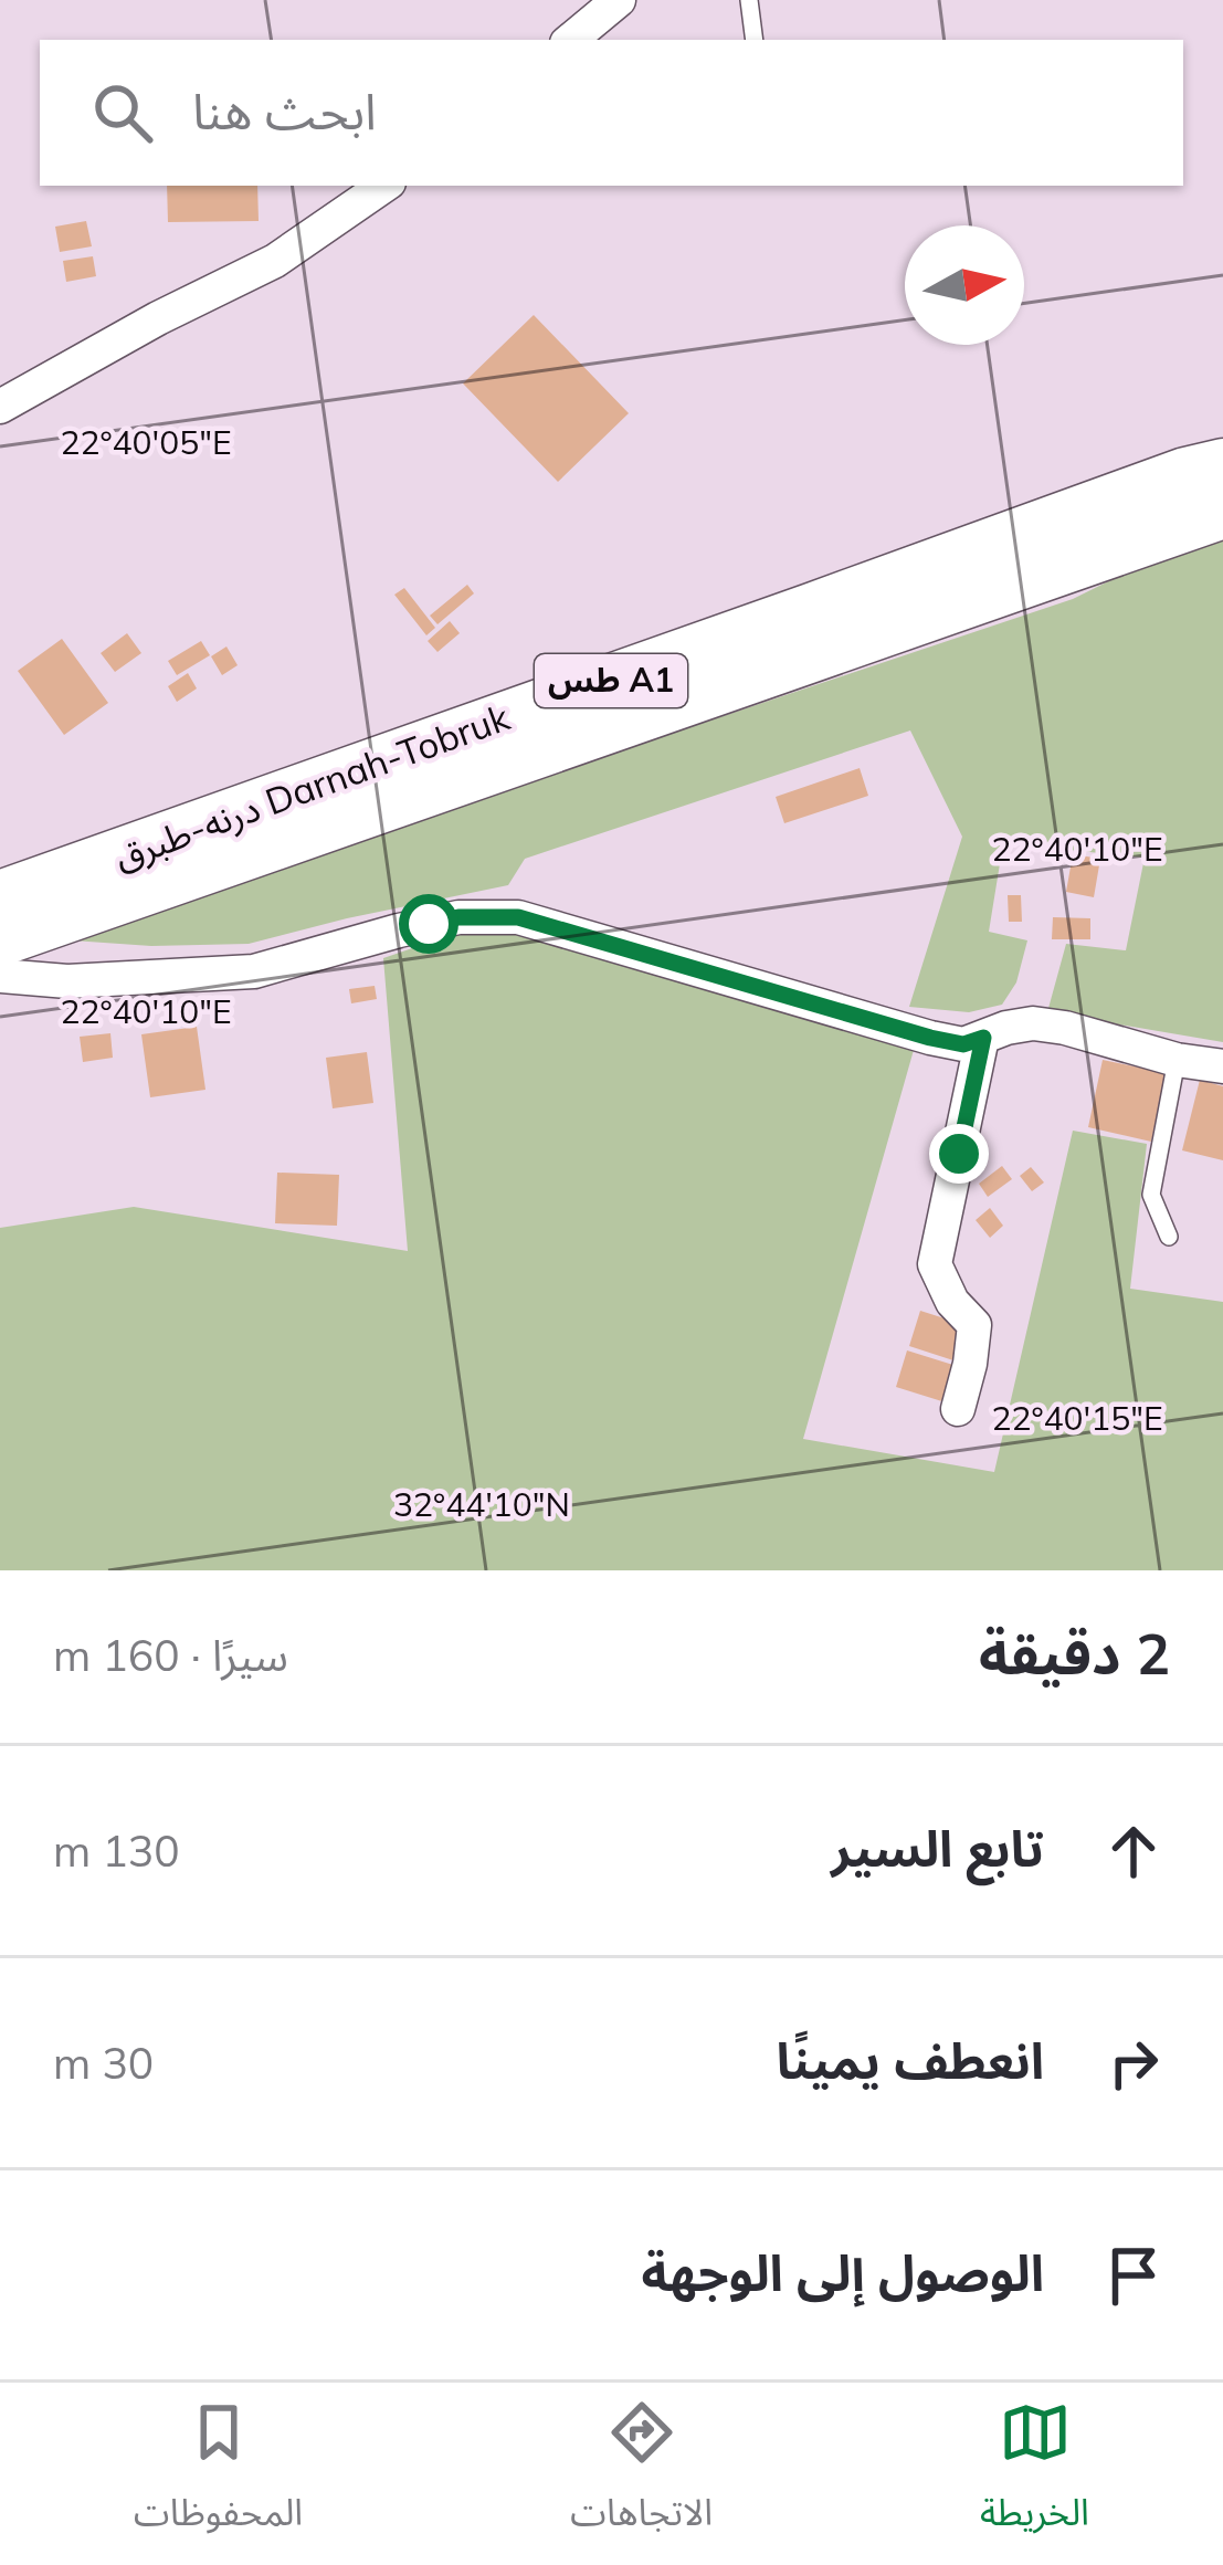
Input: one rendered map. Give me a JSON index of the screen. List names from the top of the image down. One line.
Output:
{"streets":{"highway":["طس A1","درنه-طبرق Darnah-Tobruk"]},"north":"right","page":{"search":"ابحث هنا","heading":["2 دقيقة","سيرًا · 160 m"],"list":[["تابع السير","130 m"],["انعطف يمينًا","30 m"],"الوصول إلى الوجهة"],"nav":["الخريطة","الاتجاهات","المحفوظات"]},"coordinates":["22°40'05\"E","22°40'10\"E","22°40'15\"E","32°44'10\"N"]}
